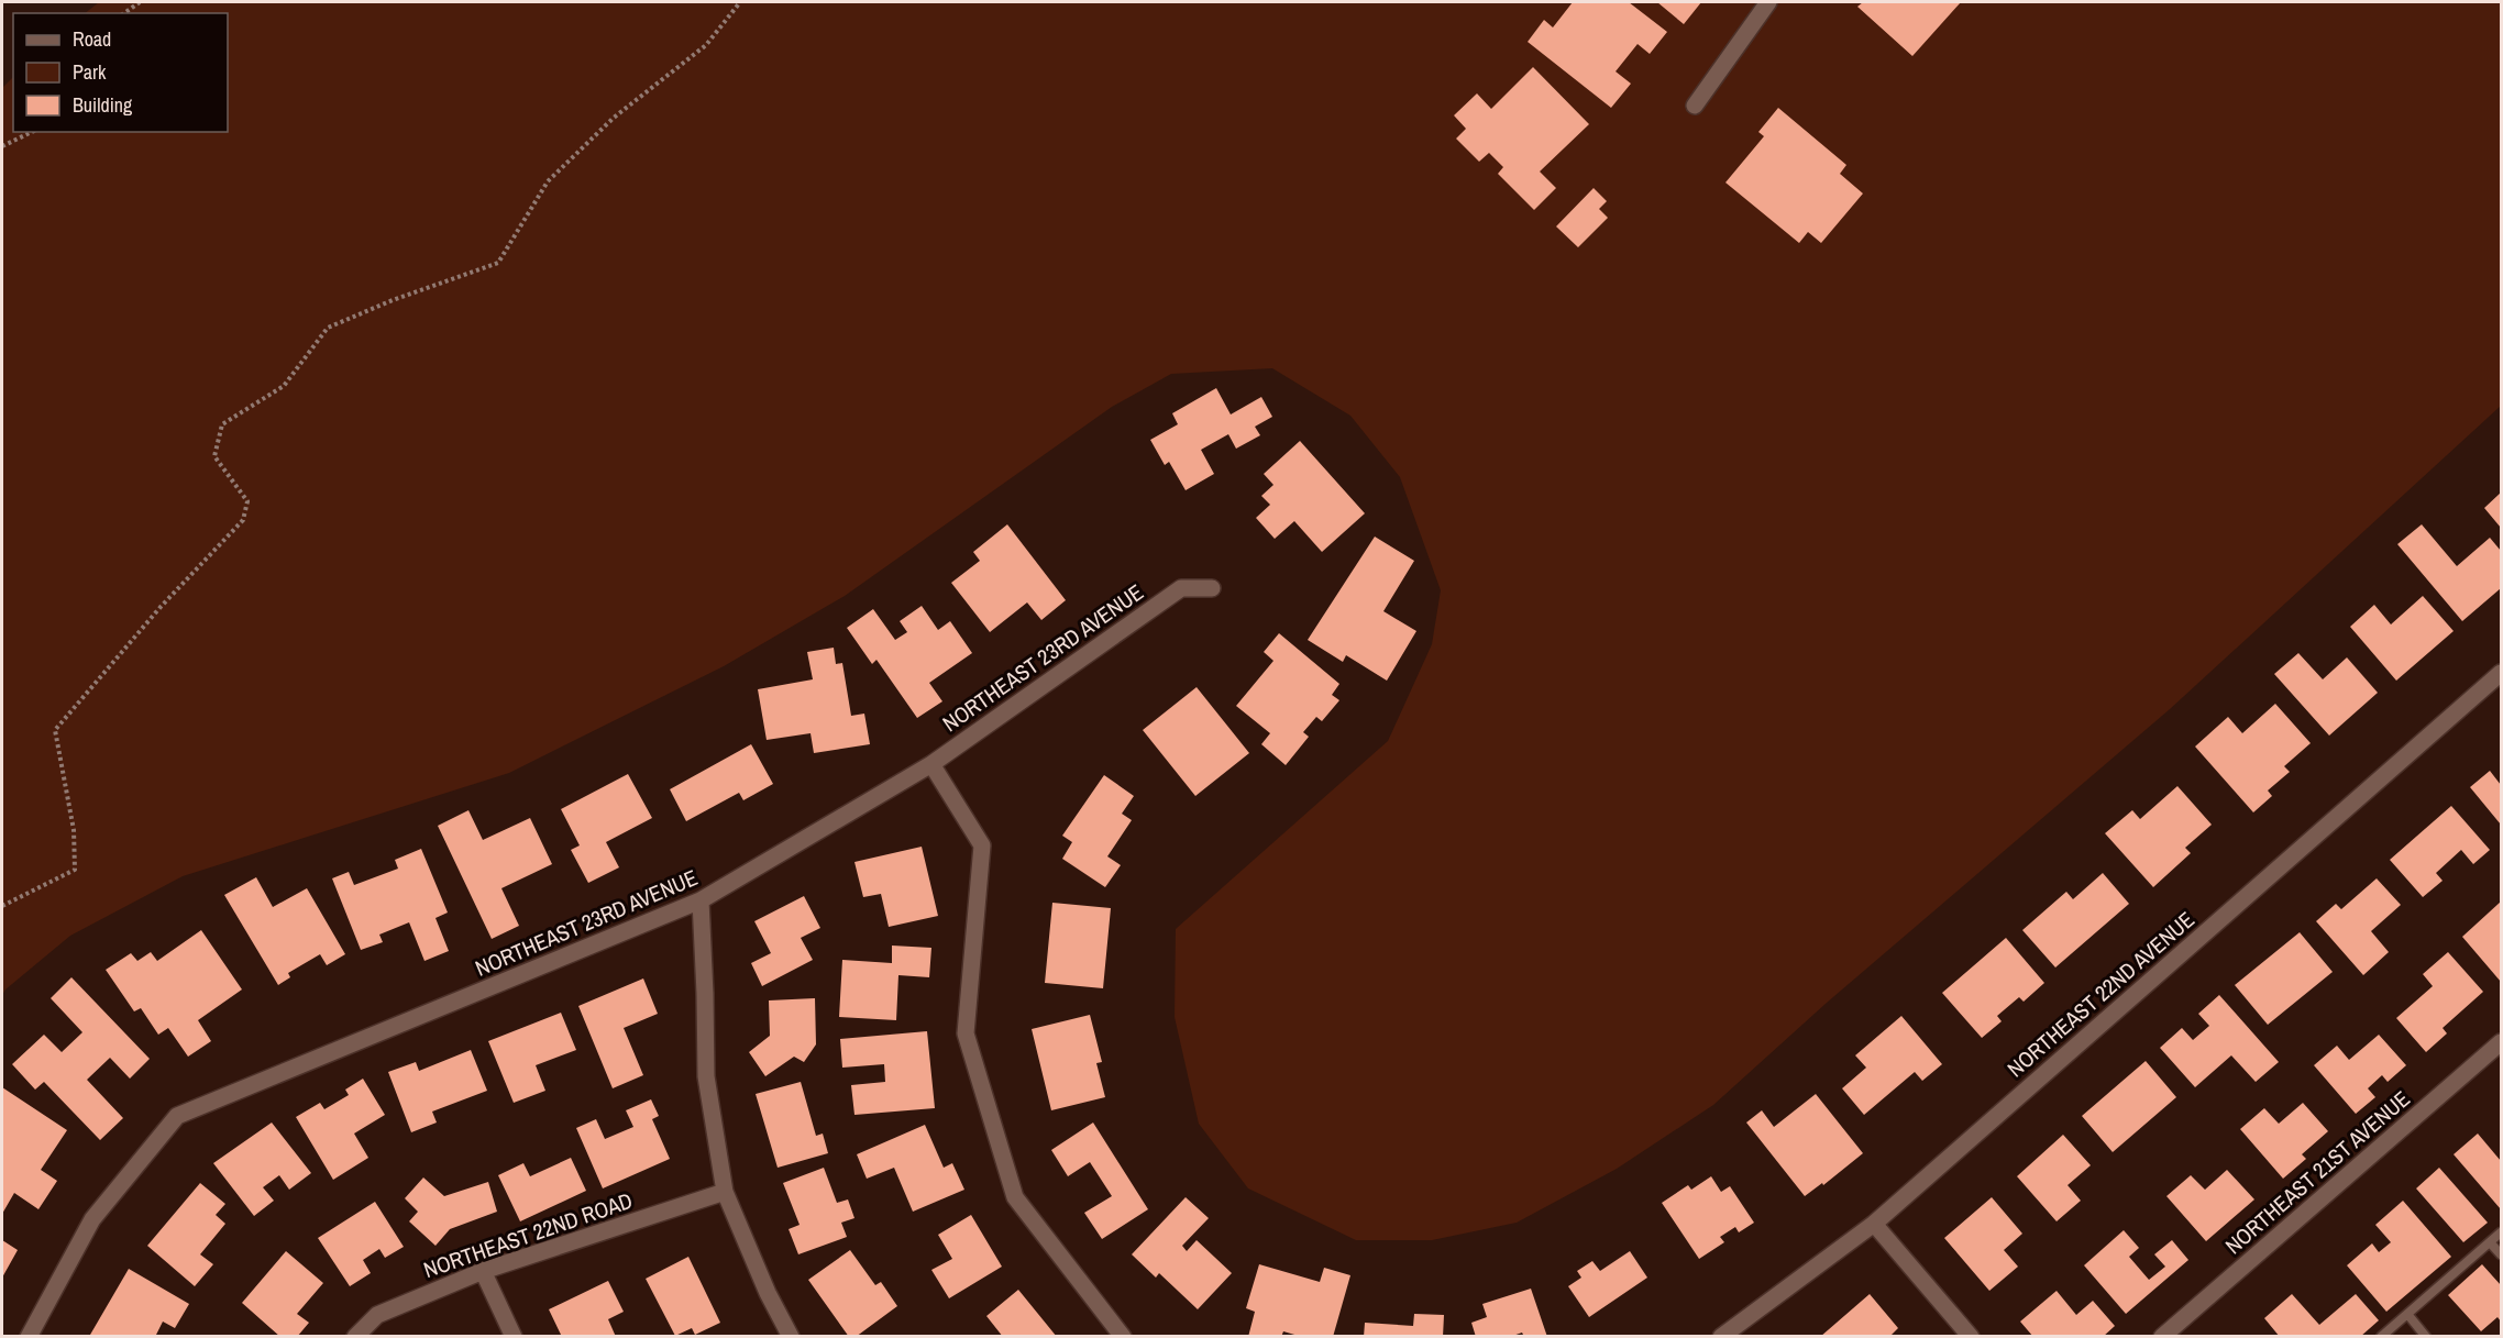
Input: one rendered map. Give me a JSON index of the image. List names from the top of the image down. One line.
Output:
{"streets":{"street":["NORTHEAST 23RD AVENUE","NORTHEAST 22ND AVENUE","NORTHEAST 21ST AVENUE","NORTHEAST 22ND ROAD"]},"legend":["Road","Park","Building"]}
